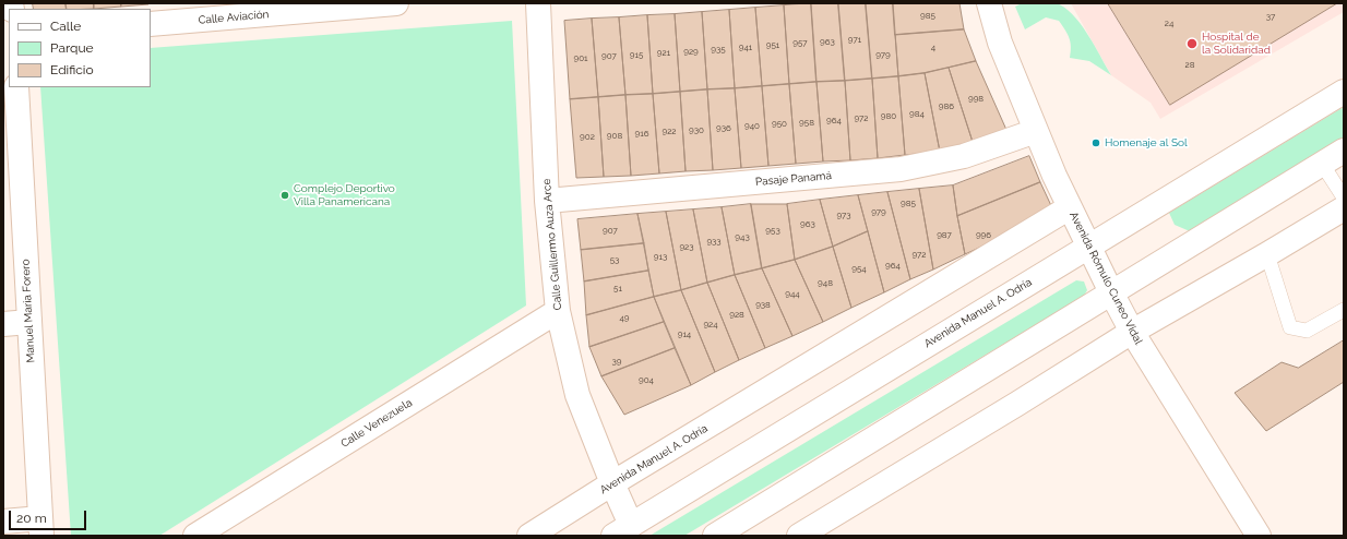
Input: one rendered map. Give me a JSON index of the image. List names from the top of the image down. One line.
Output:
{"streets":{"main road":["Calle Aviación","Pasaje Panamá","Calle Guillermo Auza Arce","Avenida Rómulo Cuneo Vidal","Manuel Maria Forero","Avenida Manuel A. Odría","Calle Venezuela"]},"crossings":[["Pasaje Panamá","Calle Guillermo Auza Arce"],["Pasaje Panamá","Avenida Rómulo Cuneo Vidal"],["Calle Guillermo Auza Arce","Avenida Manuel A. Odría"],["Calle Guillermo Auza Arce","Calle Venezuela"],["Avenida Rómulo Cuneo Vidal","Avenida Manuel A. Odría"]],"places":["Hospital de la Solidaridad","Homenaje al Sol","Complejo Deportivo Villa Panamericana"],"house_numbers":["985","37","24","971","963","957","951","941","4","935","929","921","915","979","907","901","28","998","986","984","980","972","964","958","950","940","936","930","922","916","908","902","985","979","973","963","907","953","987","996","943","933","923","972","913","53","964","954","948","51","944","938","928","49","924","914","39","904"],"legend":["Calle","Parque","Edificio"],"scale_bar":"20 m"}
